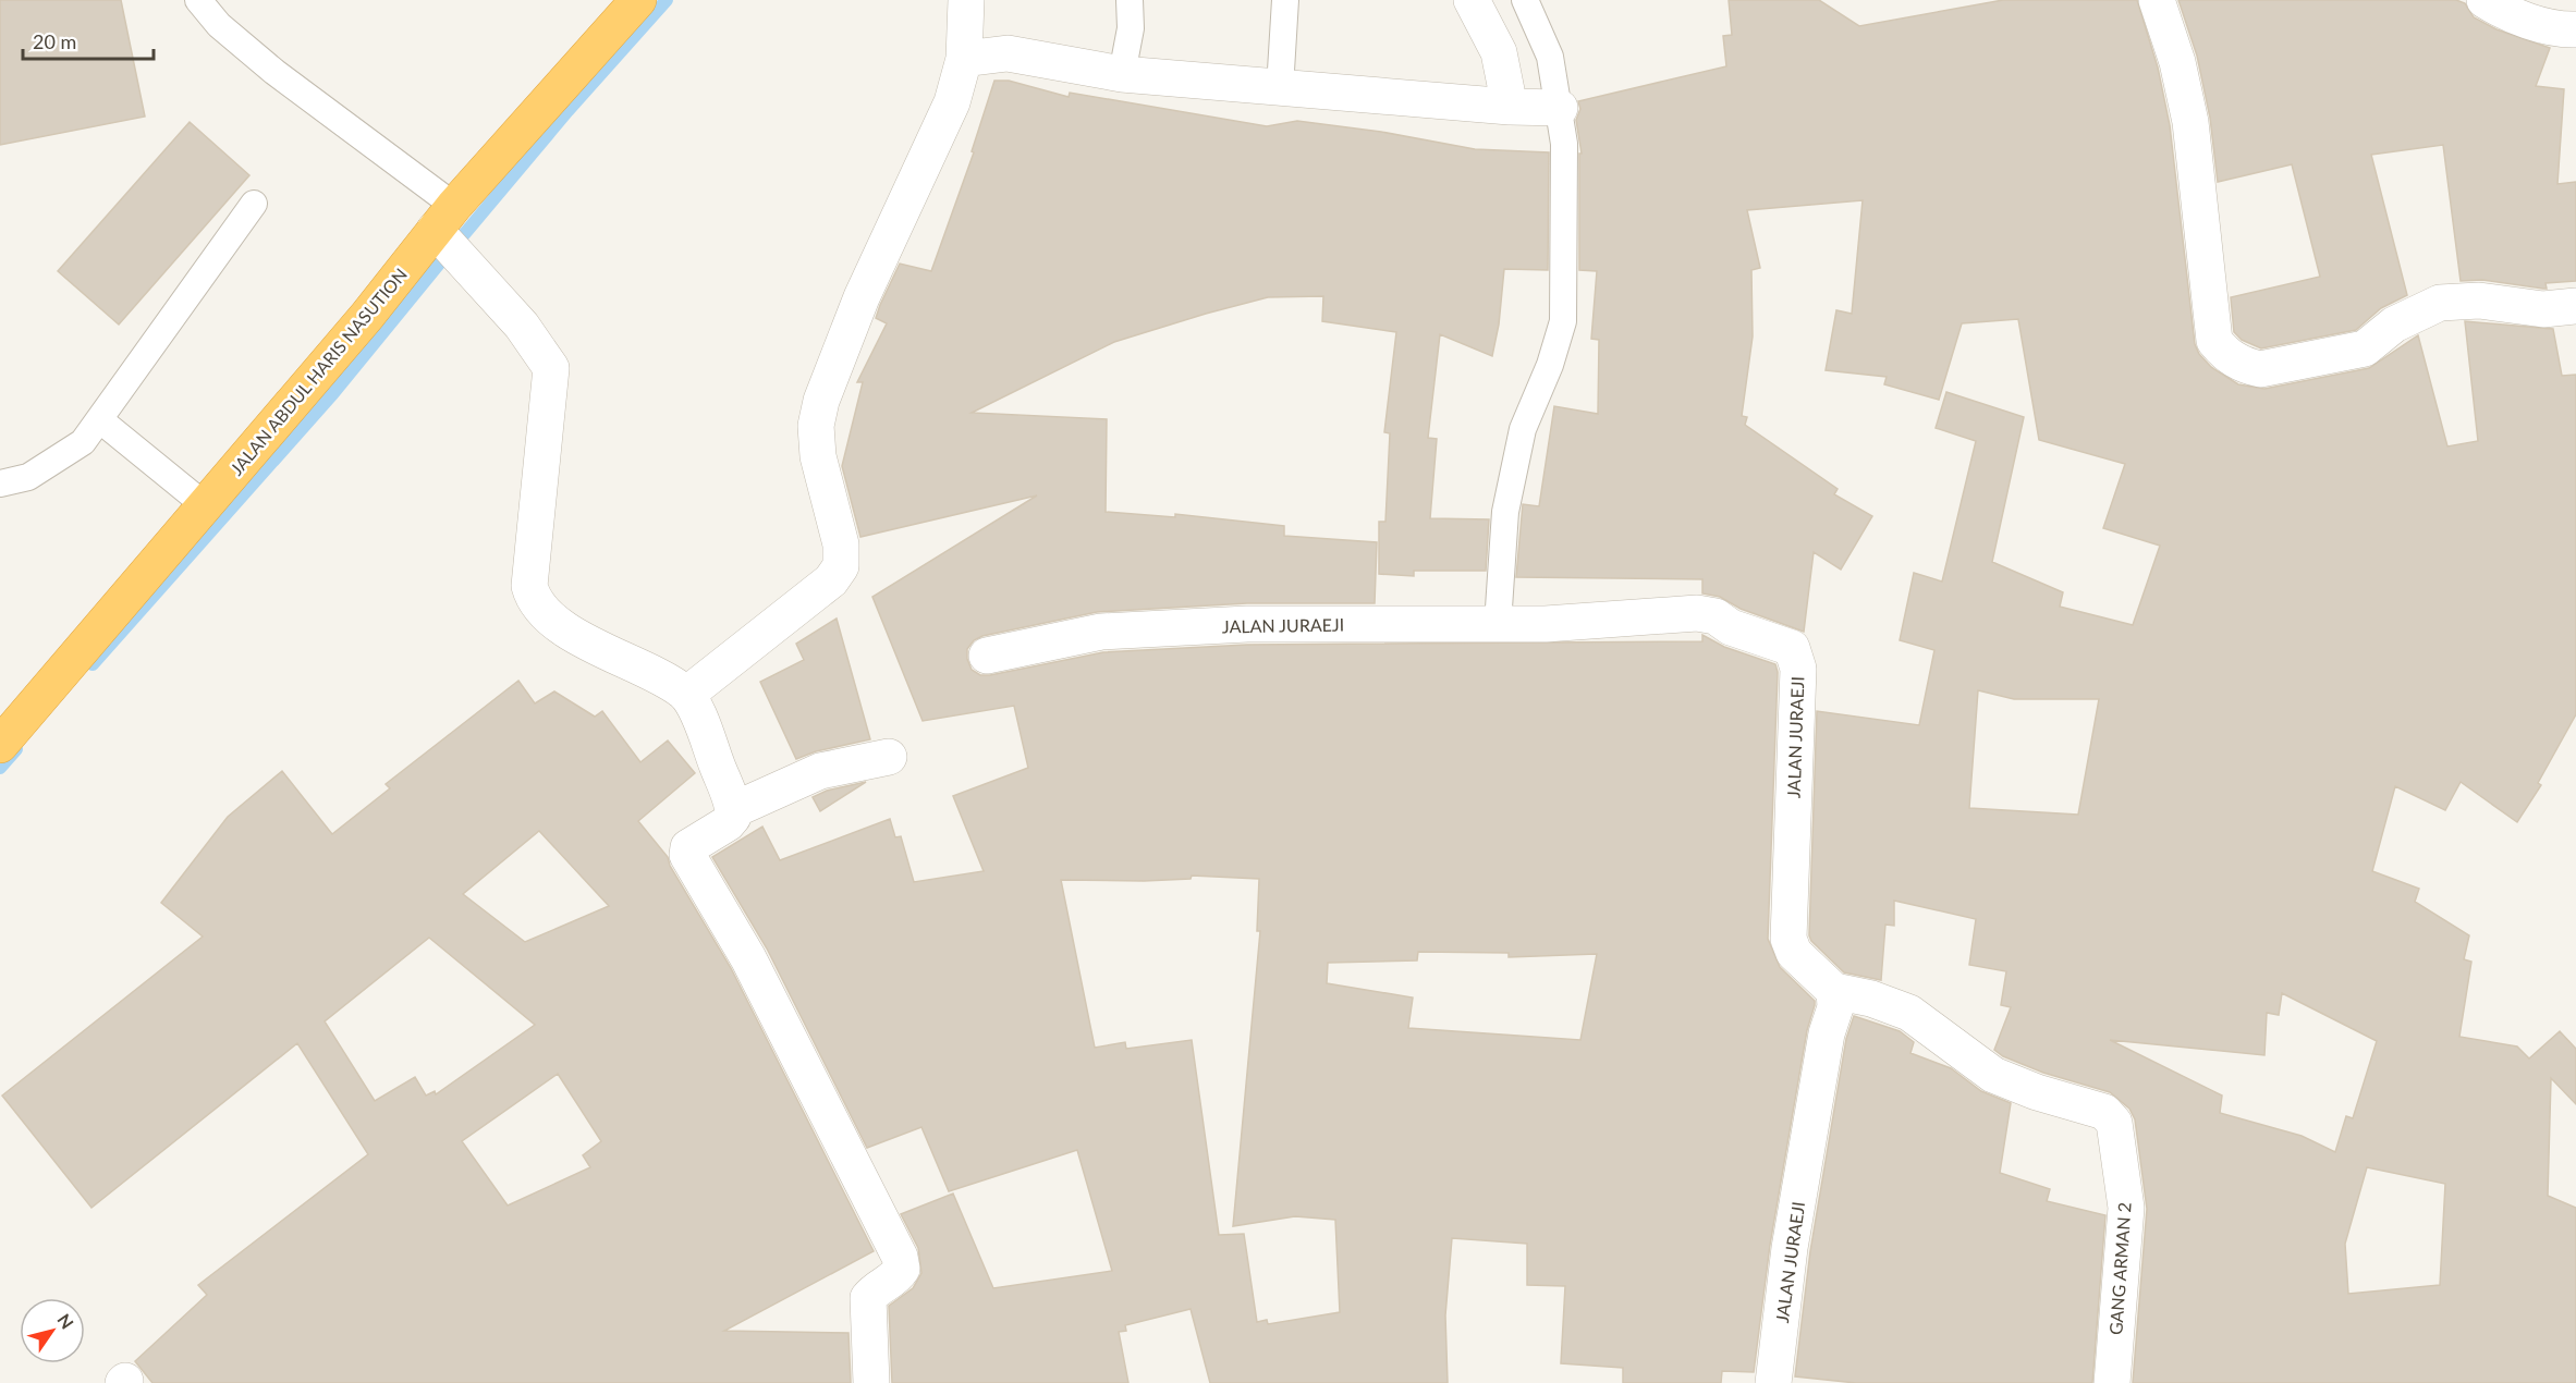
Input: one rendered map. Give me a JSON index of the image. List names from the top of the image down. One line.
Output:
{"streets":{"highway":["JALAN ABDUL HARIS NASUTION"],"street":["JALAN JURAEJI","GANG ARMAN 2"]},"crossings":[["JALAN JURAEJI","GANG ARMAN 2"]],"scale_bar":"20 m","north":"top right"}
